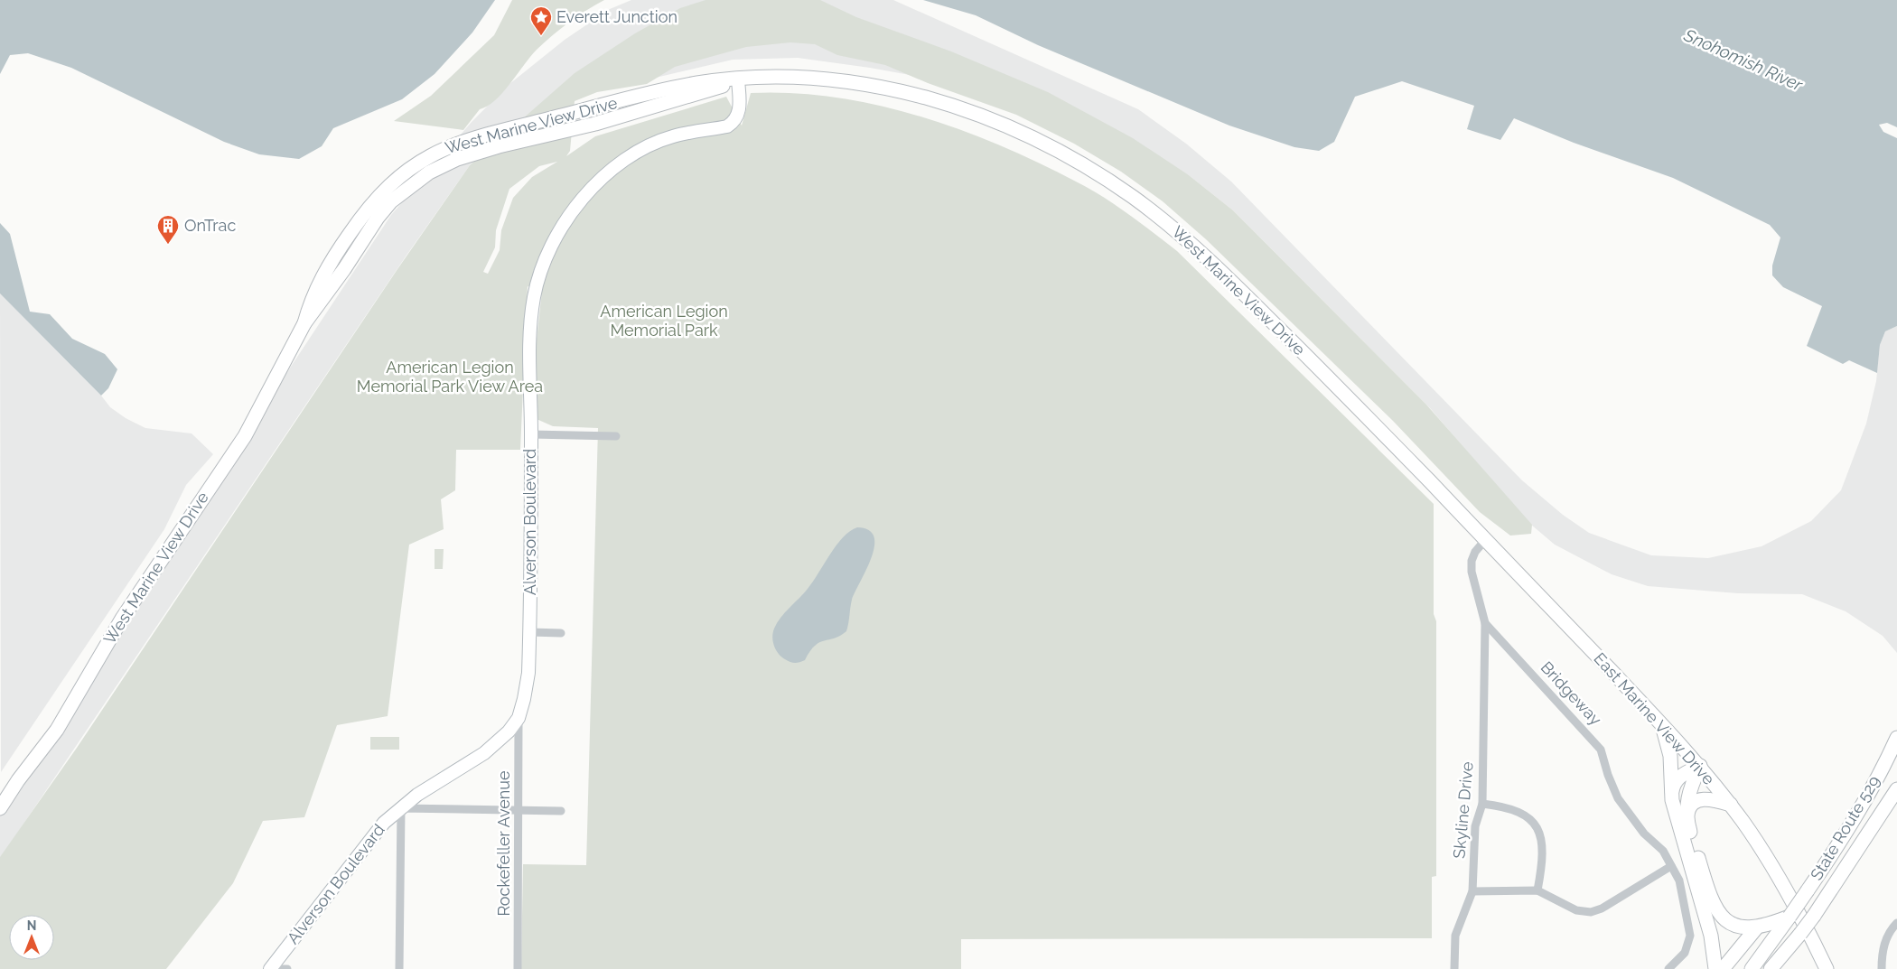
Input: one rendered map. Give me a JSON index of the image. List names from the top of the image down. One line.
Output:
{"streets":{"main road":["West Marine View Drive","Alverson Boulevard","East Marine View Drive","State Route 529"],"street":["Bridgeway","Skyline Drive","Rockefeller Avenue"]},"crossings":[["West Marine View Drive","Alverson Boulevard"],["West Marine View Drive","East Marine View Drive"],["Alverson Boulevard","Rockefeller Avenue"],["Bridgeway","East Marine View Drive"],["Bridgeway","Skyline Drive"]],"water":["Snohomish River"],"parks":["American Legion Memorial Park","American Legion Memorial Park View Area"],"places":{"place":["Everett Junction"],"building":["OnTrac"]},"north":"top"}
